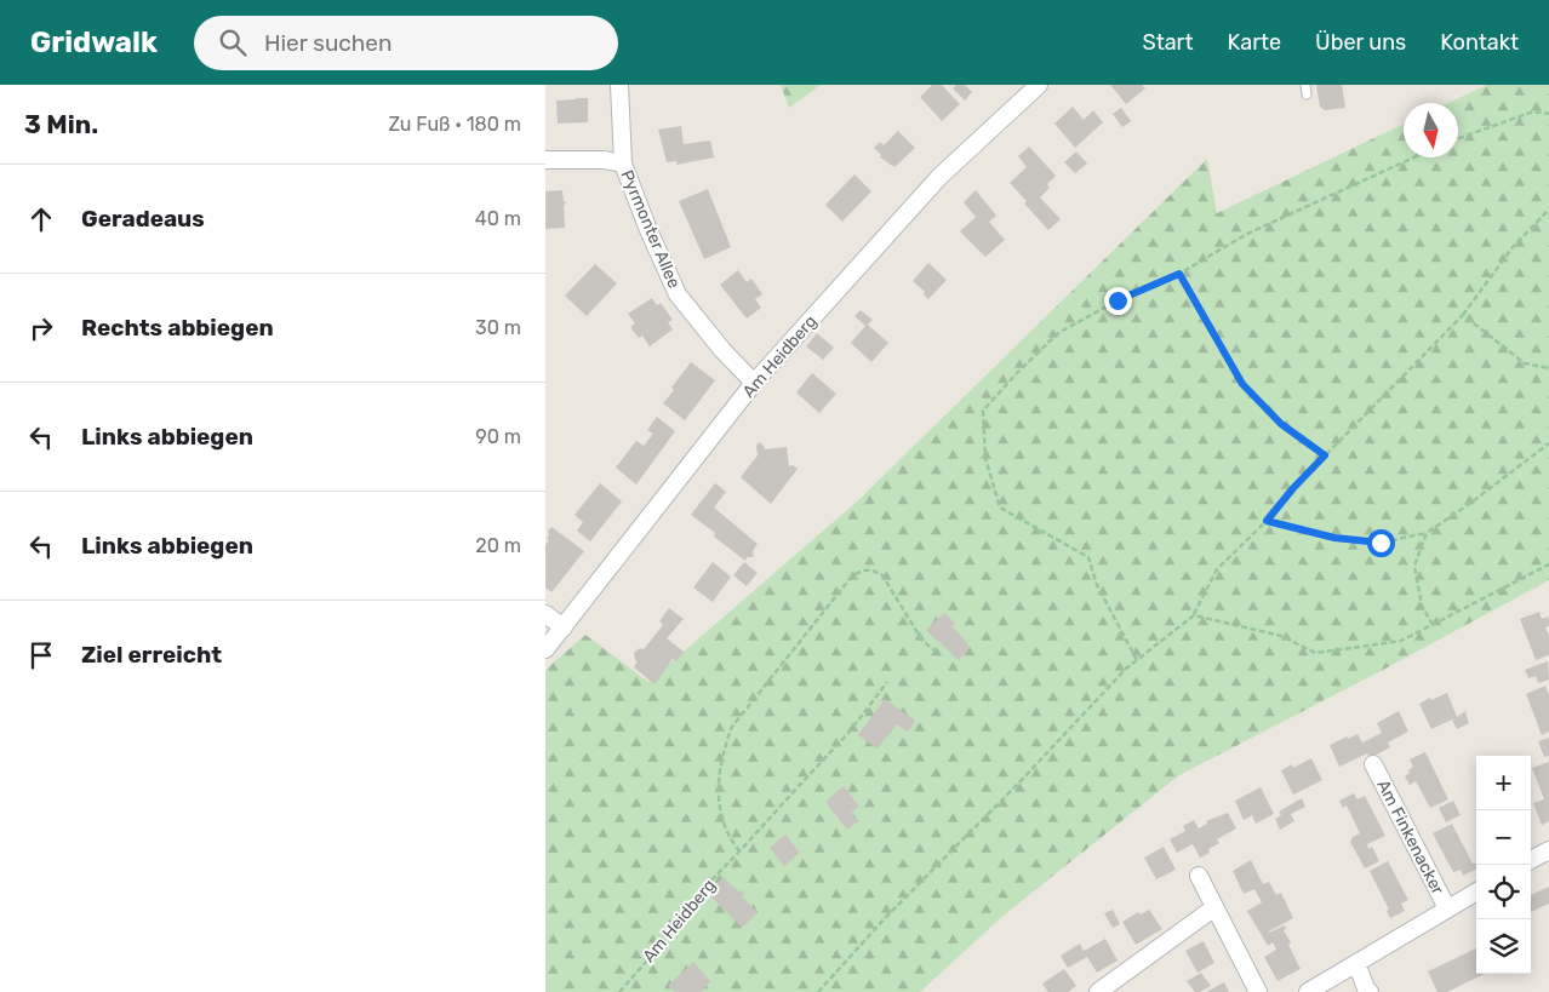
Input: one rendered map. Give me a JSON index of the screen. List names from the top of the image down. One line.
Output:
{"streets":{"street":["Pyrmonter Allee","Am Heidberg","Am Finkenacker"]},"crossings":[["Pyrmonter Allee","Am Heidberg"]],"north":"bottom","page":{"header":"Gridwalk","search":"Hier suchen","nav":["Start","Karte","Über uns","Kontakt"],"heading":["3 Min.","Zu Fuß · 180 m"],"list":[["Geradeaus","40 m"],["Rechts abbiegen","30 m"],["Links abbiegen","90 m"],["Links abbiegen","20 m"],"Ziel erreicht"],"map_buttons":["+","−"]}}
